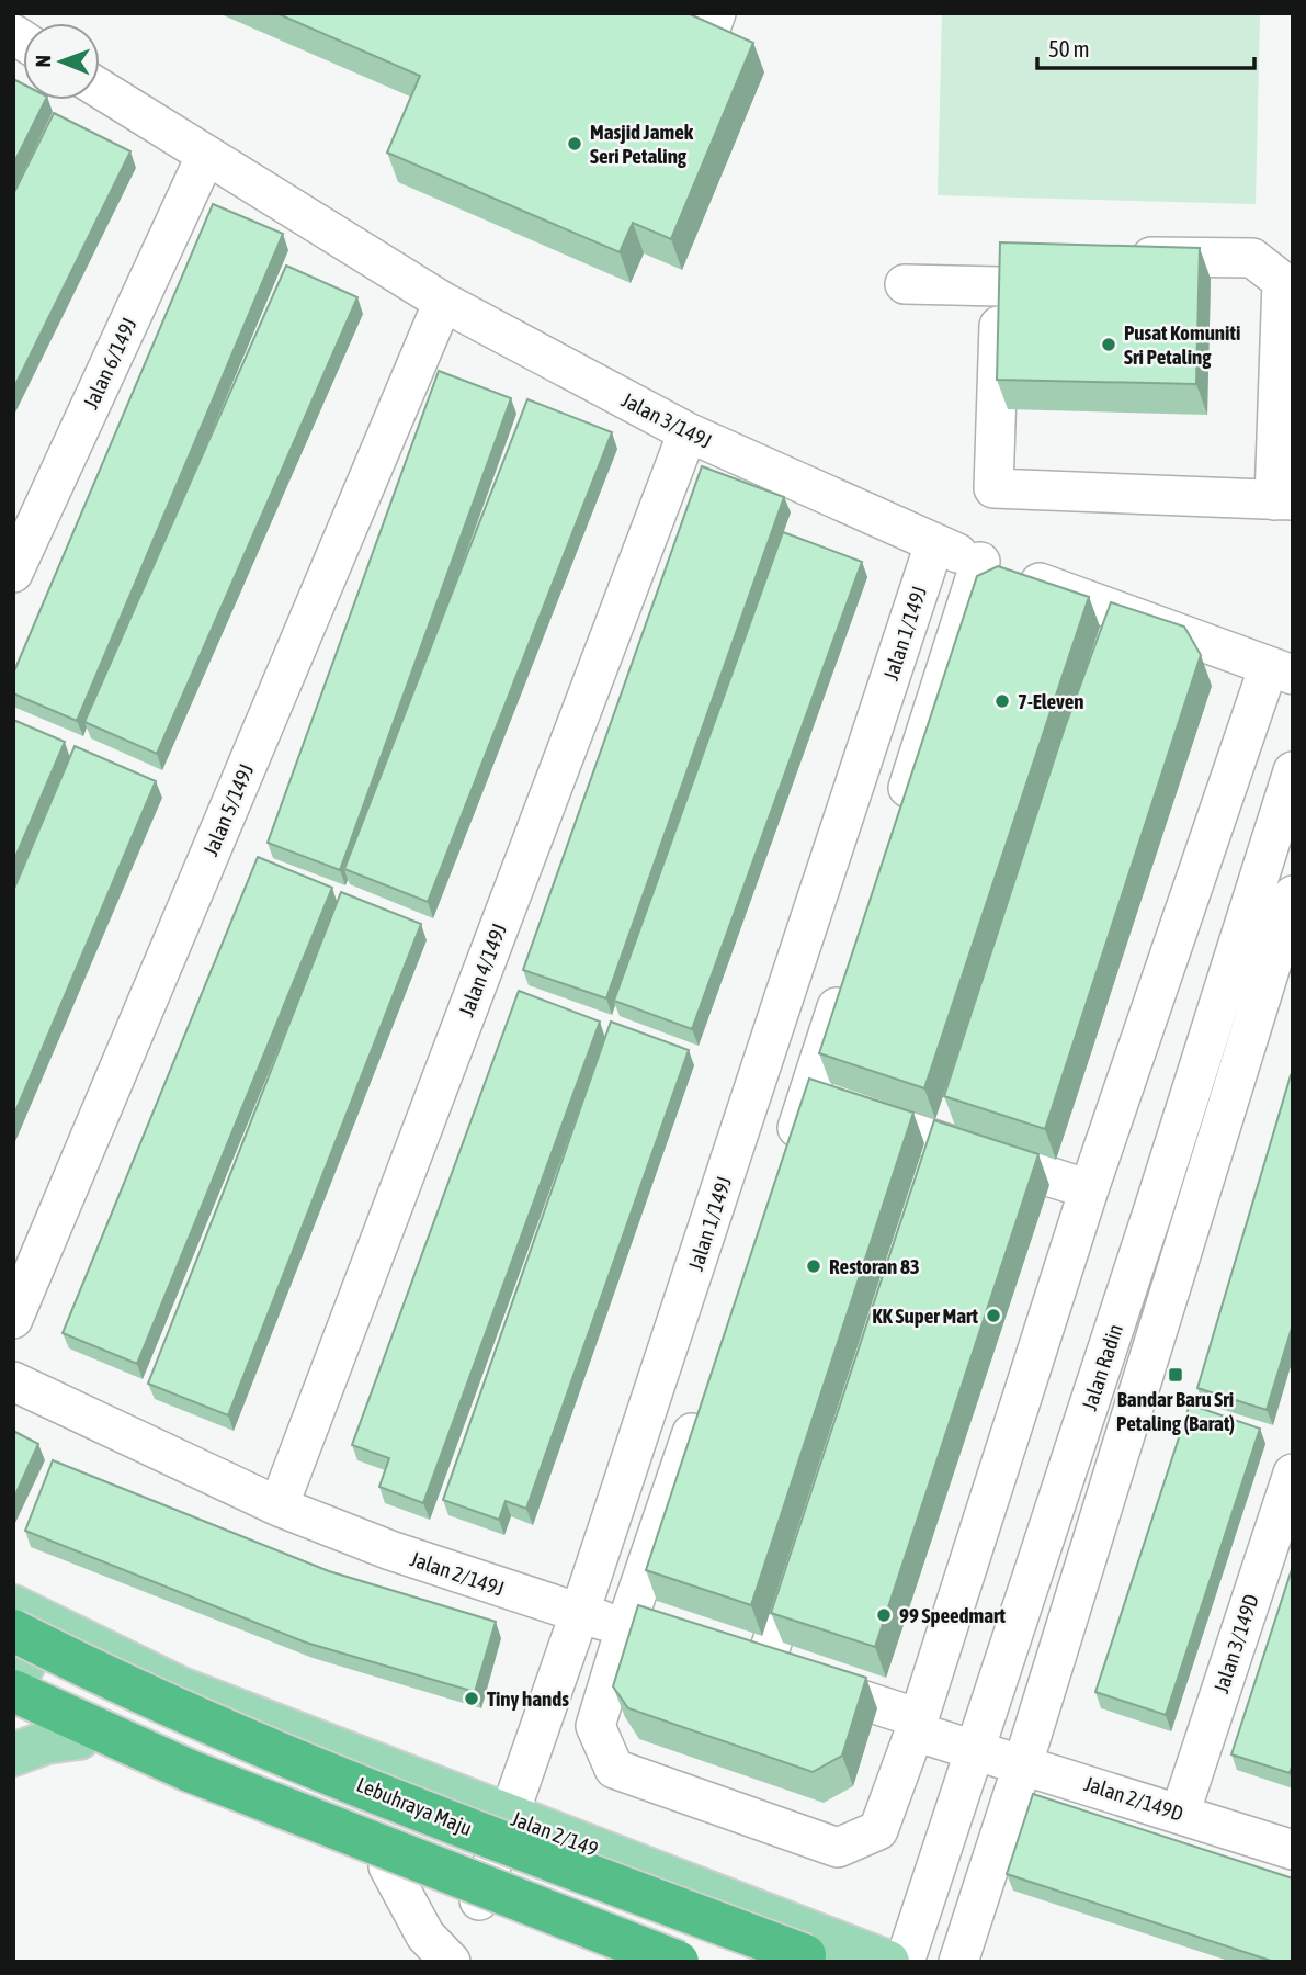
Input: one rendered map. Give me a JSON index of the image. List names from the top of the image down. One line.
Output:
{"streets":{"highway":["Lebuhraya Maju"],"main road":["Jalan 2/149"],"street":["Jalan 6/149J","Jalan 3/149J","Jalan 1/149J","Jalan 5/149J","Jalan 4/149J","Jalan Radin","Jalan 2/149J","Jalan 3/149D","Jalan 2/149D"]},"crossings":[["Jalan 6/149J","Jalan 3/149J"],["Jalan 3/149J","Jalan 1/149J"],["Jalan 3/149J","Jalan 5/149J"],["Jalan 3/149J","Jalan 4/149J"],["Jalan 1/149J","Jalan 2/149J"],["Jalan 1/149J","Jalan 2/149"],["Jalan 4/149J","Jalan 2/149J"],["Jalan Radin","Jalan 2/149D"],["Jalan 3/149D","Jalan 2/149D"],["Lebuhraya Maju","Jalan 2/149"]],"places":{"other":["Masjid Jamek Seri Petaling","Pusat Komuniti Sri Petaling","7-Eleven","Restoran 83","KK Super Mart","99 Speedmart","Tiny hands"],"transit":["Bandar Baru Sri Petaling (Barat)"]},"scale_bar":"50 m","north":"left"}
